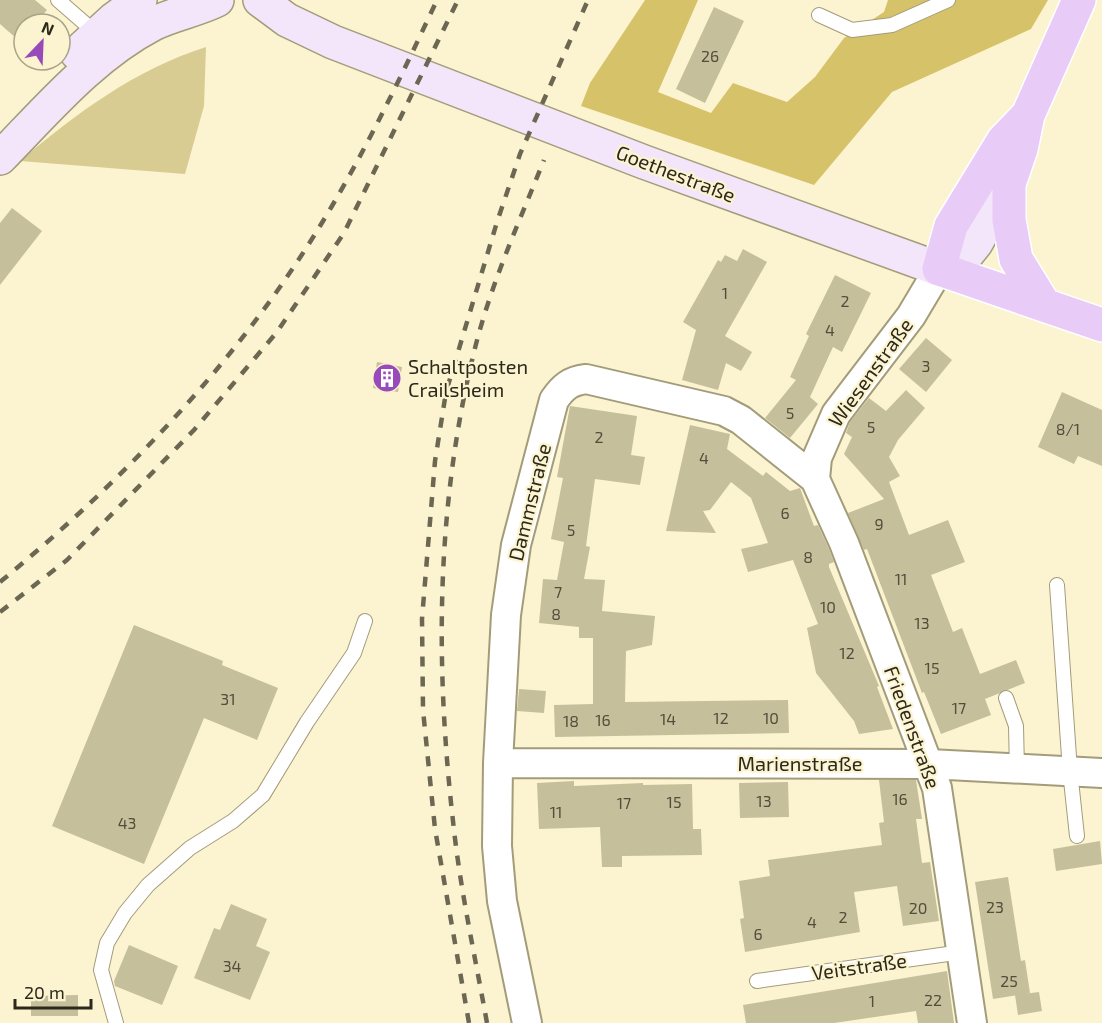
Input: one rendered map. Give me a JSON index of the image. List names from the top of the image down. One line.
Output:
{"streets":{"main road":["Goethestraße"],"street":["Wiesenstraße","Dammstraße","Friedenstraße","Marienstraße"],"lane":["Veitstraße"]},"crossings":[["Goethestraße","Wiesenstraße"],["Wiesenstraße","Dammstraße"],["Wiesenstraße","Friedenstraße"],["Dammstraße","Friedenstraße"],["Dammstraße","Marienstraße"],["Friedenstraße","Marienstraße"],["Friedenstraße","Veitstraße"]],"places":{"building":["Schaltposten Crailsheim"]},"house_numbers":["26","1","2","4","3","5","5","8/1","2","4","6","9","5","8","11","7","10","8","13","12","15","31","17","12","10","14","16","18","16","13","15","17","11","43","23","20","2","4","6","34","25","22","1"],"scale_bar":"20 m","north":"top right"}
